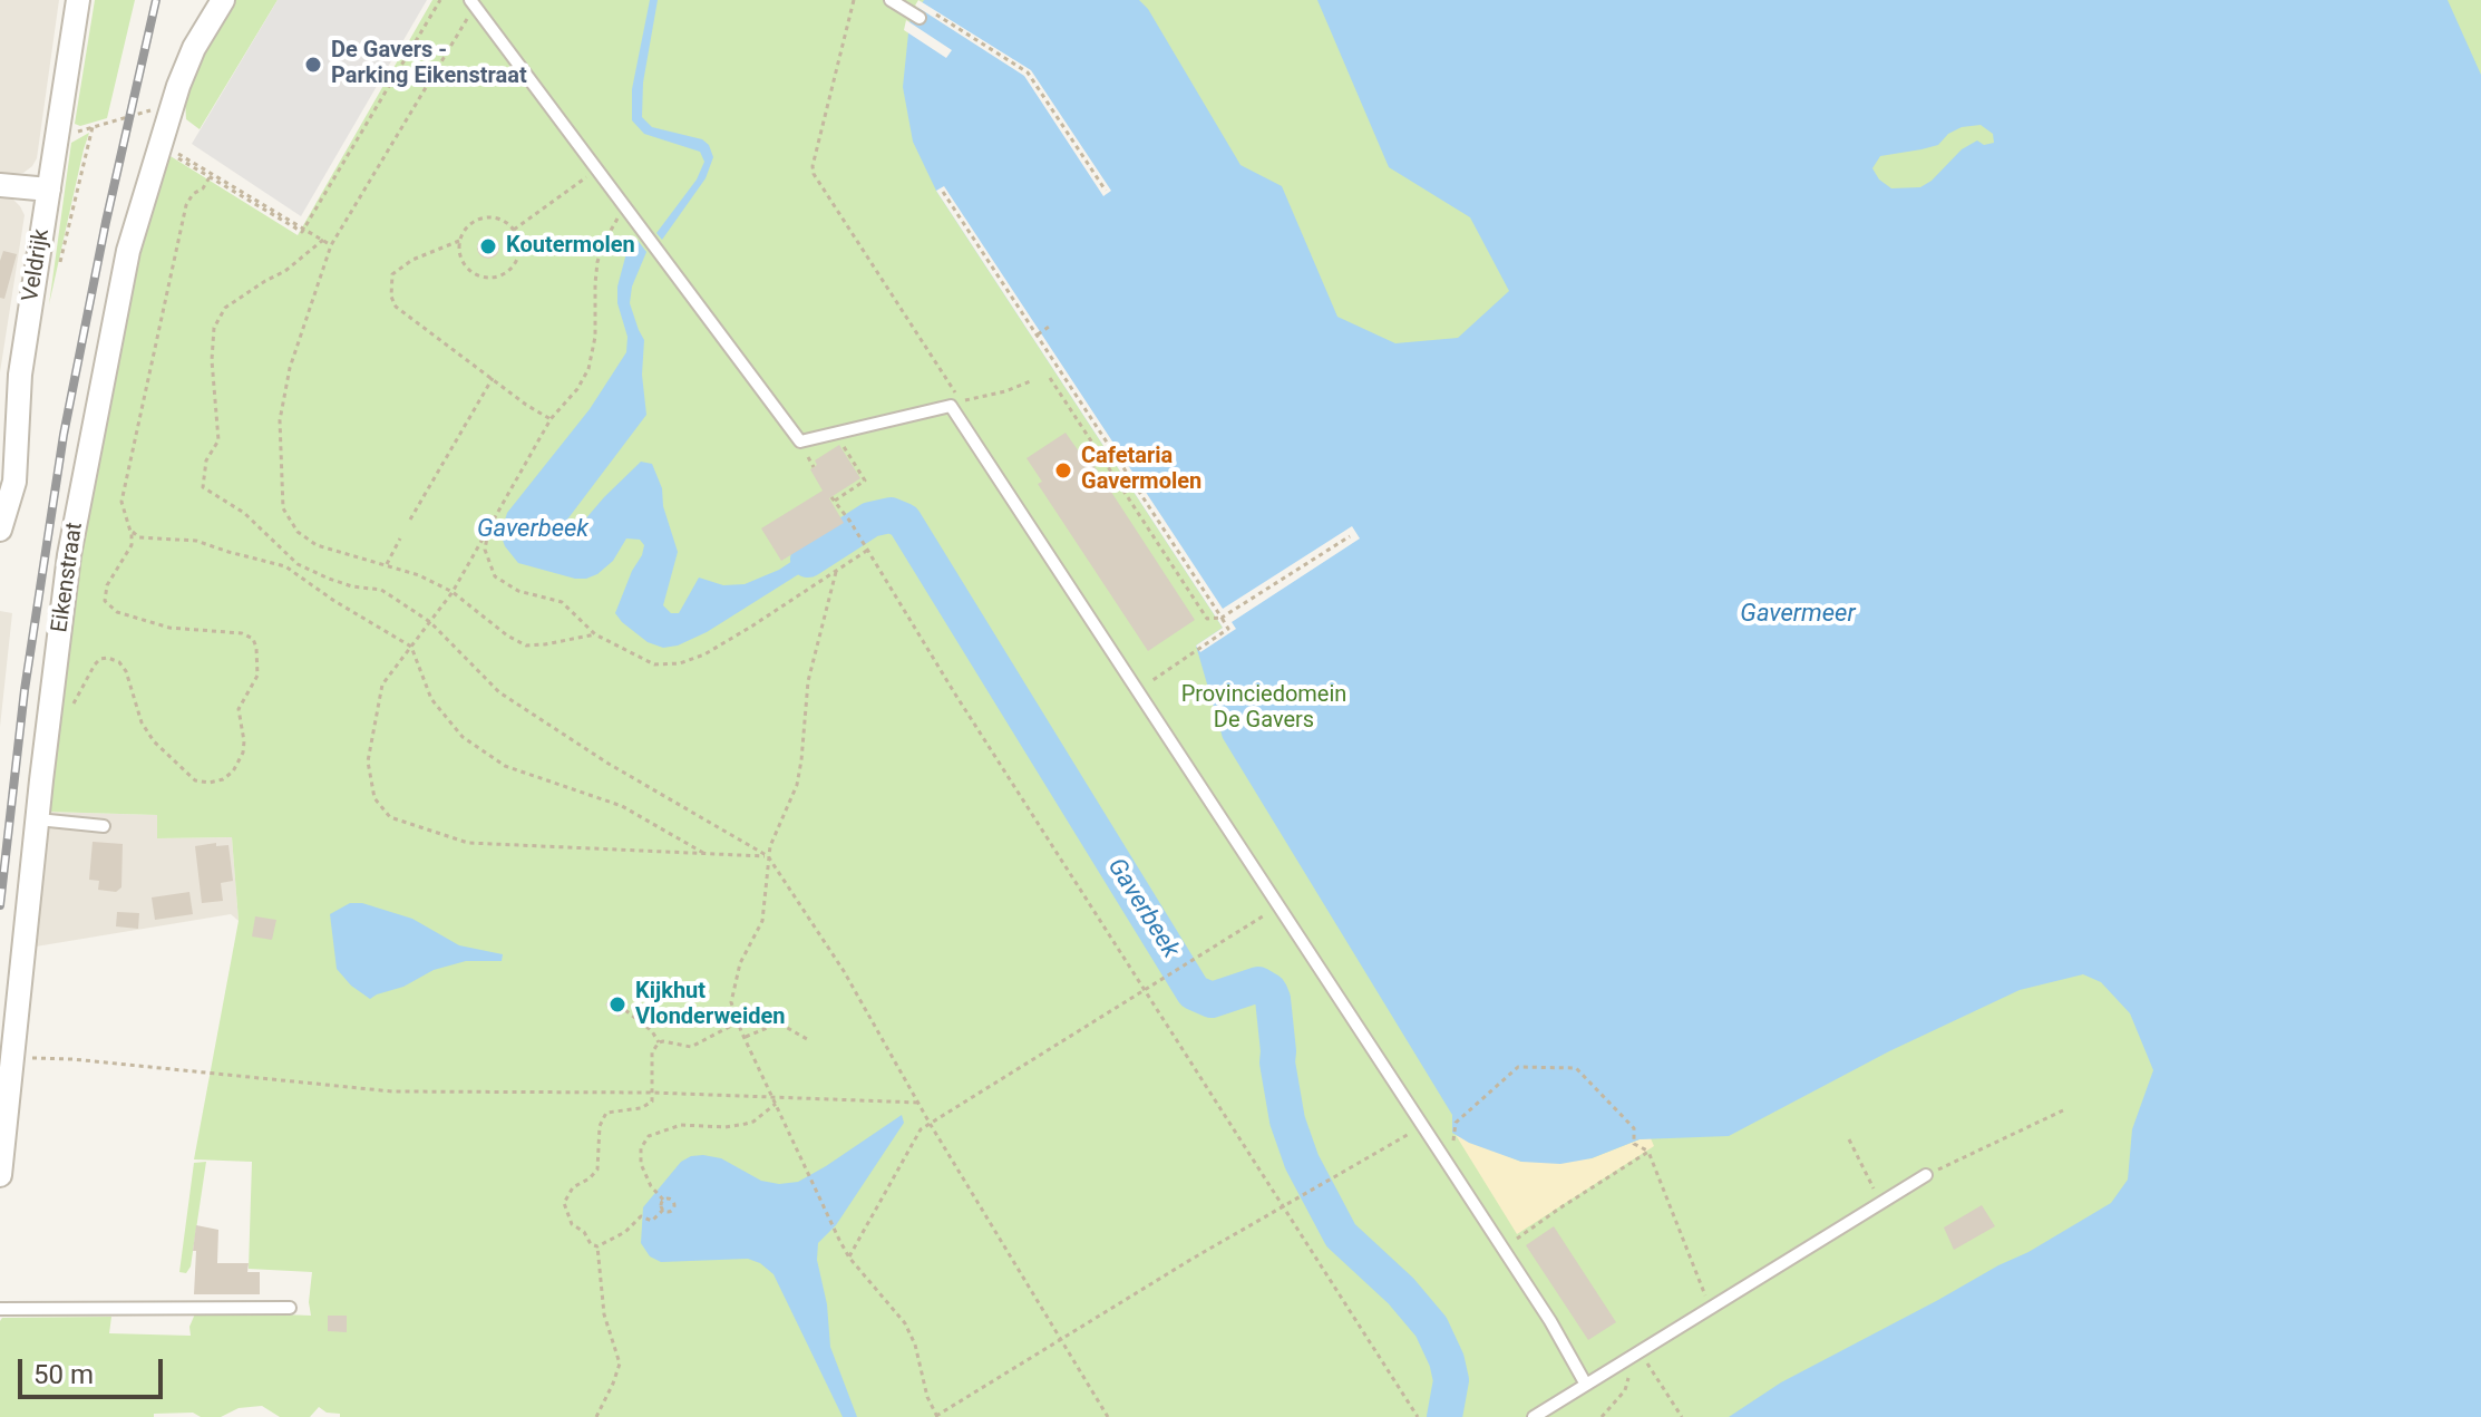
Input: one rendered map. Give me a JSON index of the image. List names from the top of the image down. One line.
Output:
{"streets":{"street":["Veldrijk","Eikenstraat"]},"water":["Gaverbeek","Gavermeer"],"parks":["Provinciedomein De Gavers"],"places":["De Gavers - Parking Eikenstraat","Koutermolen","Cafetaria Gavermolen","Kijkhut Vlonderweiden"],"scale_bar":"50 m"}
